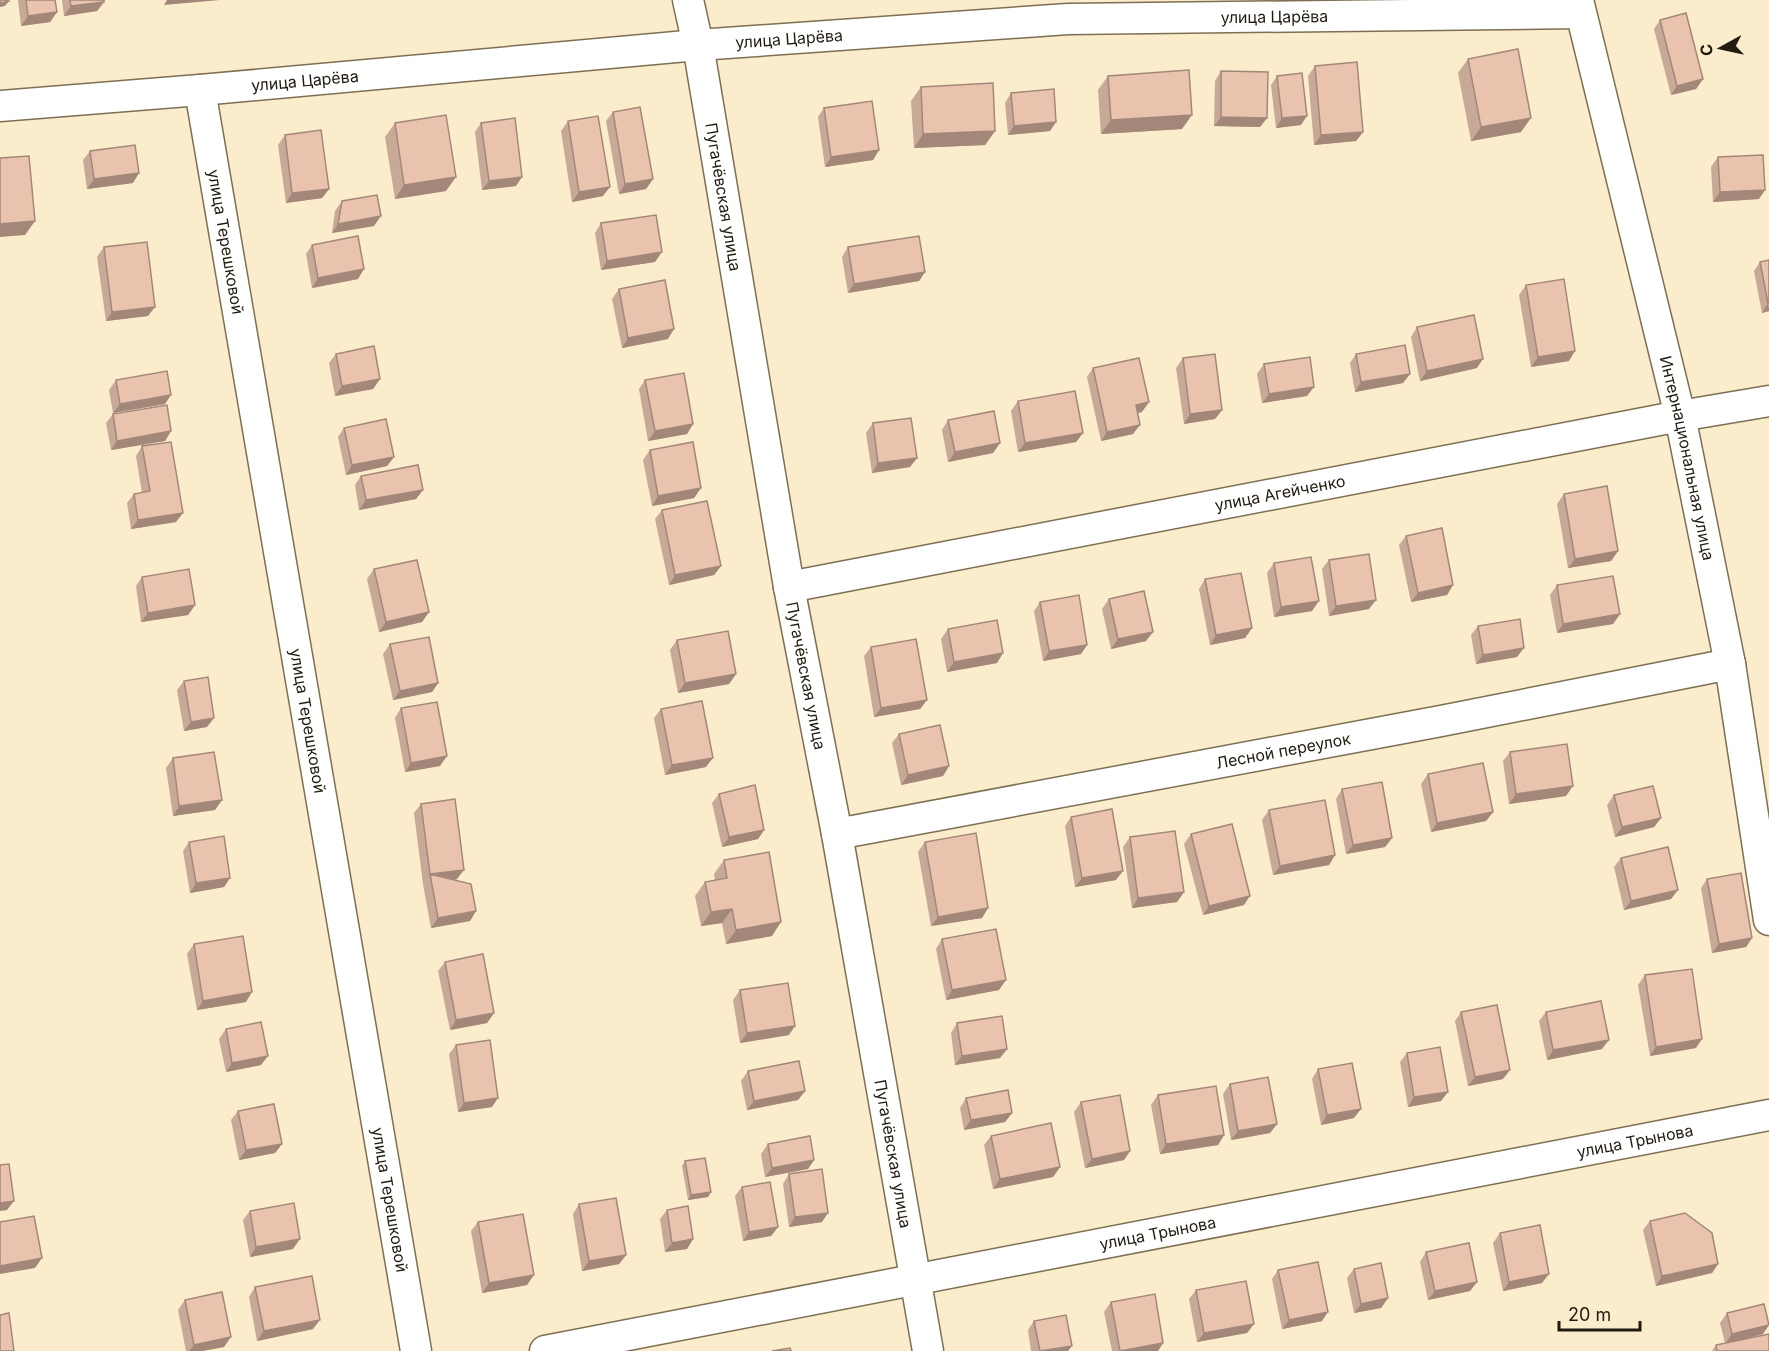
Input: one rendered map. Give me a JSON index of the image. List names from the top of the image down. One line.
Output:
{"streets":{"street":["улица Царёва","Пугачёвская улица","улица Терешковой","Интернациональная улица","улица Агейченко","Лесной переулок","улица Трынова"]},"crossings":[["улица Царёва","Пугачёвская улица"],["улица Царёва","улица Терешковой"],["улица Царёва","Интернациональная улица"],["Пугачёвская улица","улица Агейченко"],["Пугачёвская улица","Лесной переулок"],["Пугачёвская улица","улица Трынова"],["Интернациональная улица","улица Агейченко"],["Интернациональная улица","Лесной переулок"]],"scale_bar":"20 m","north":"left"}
